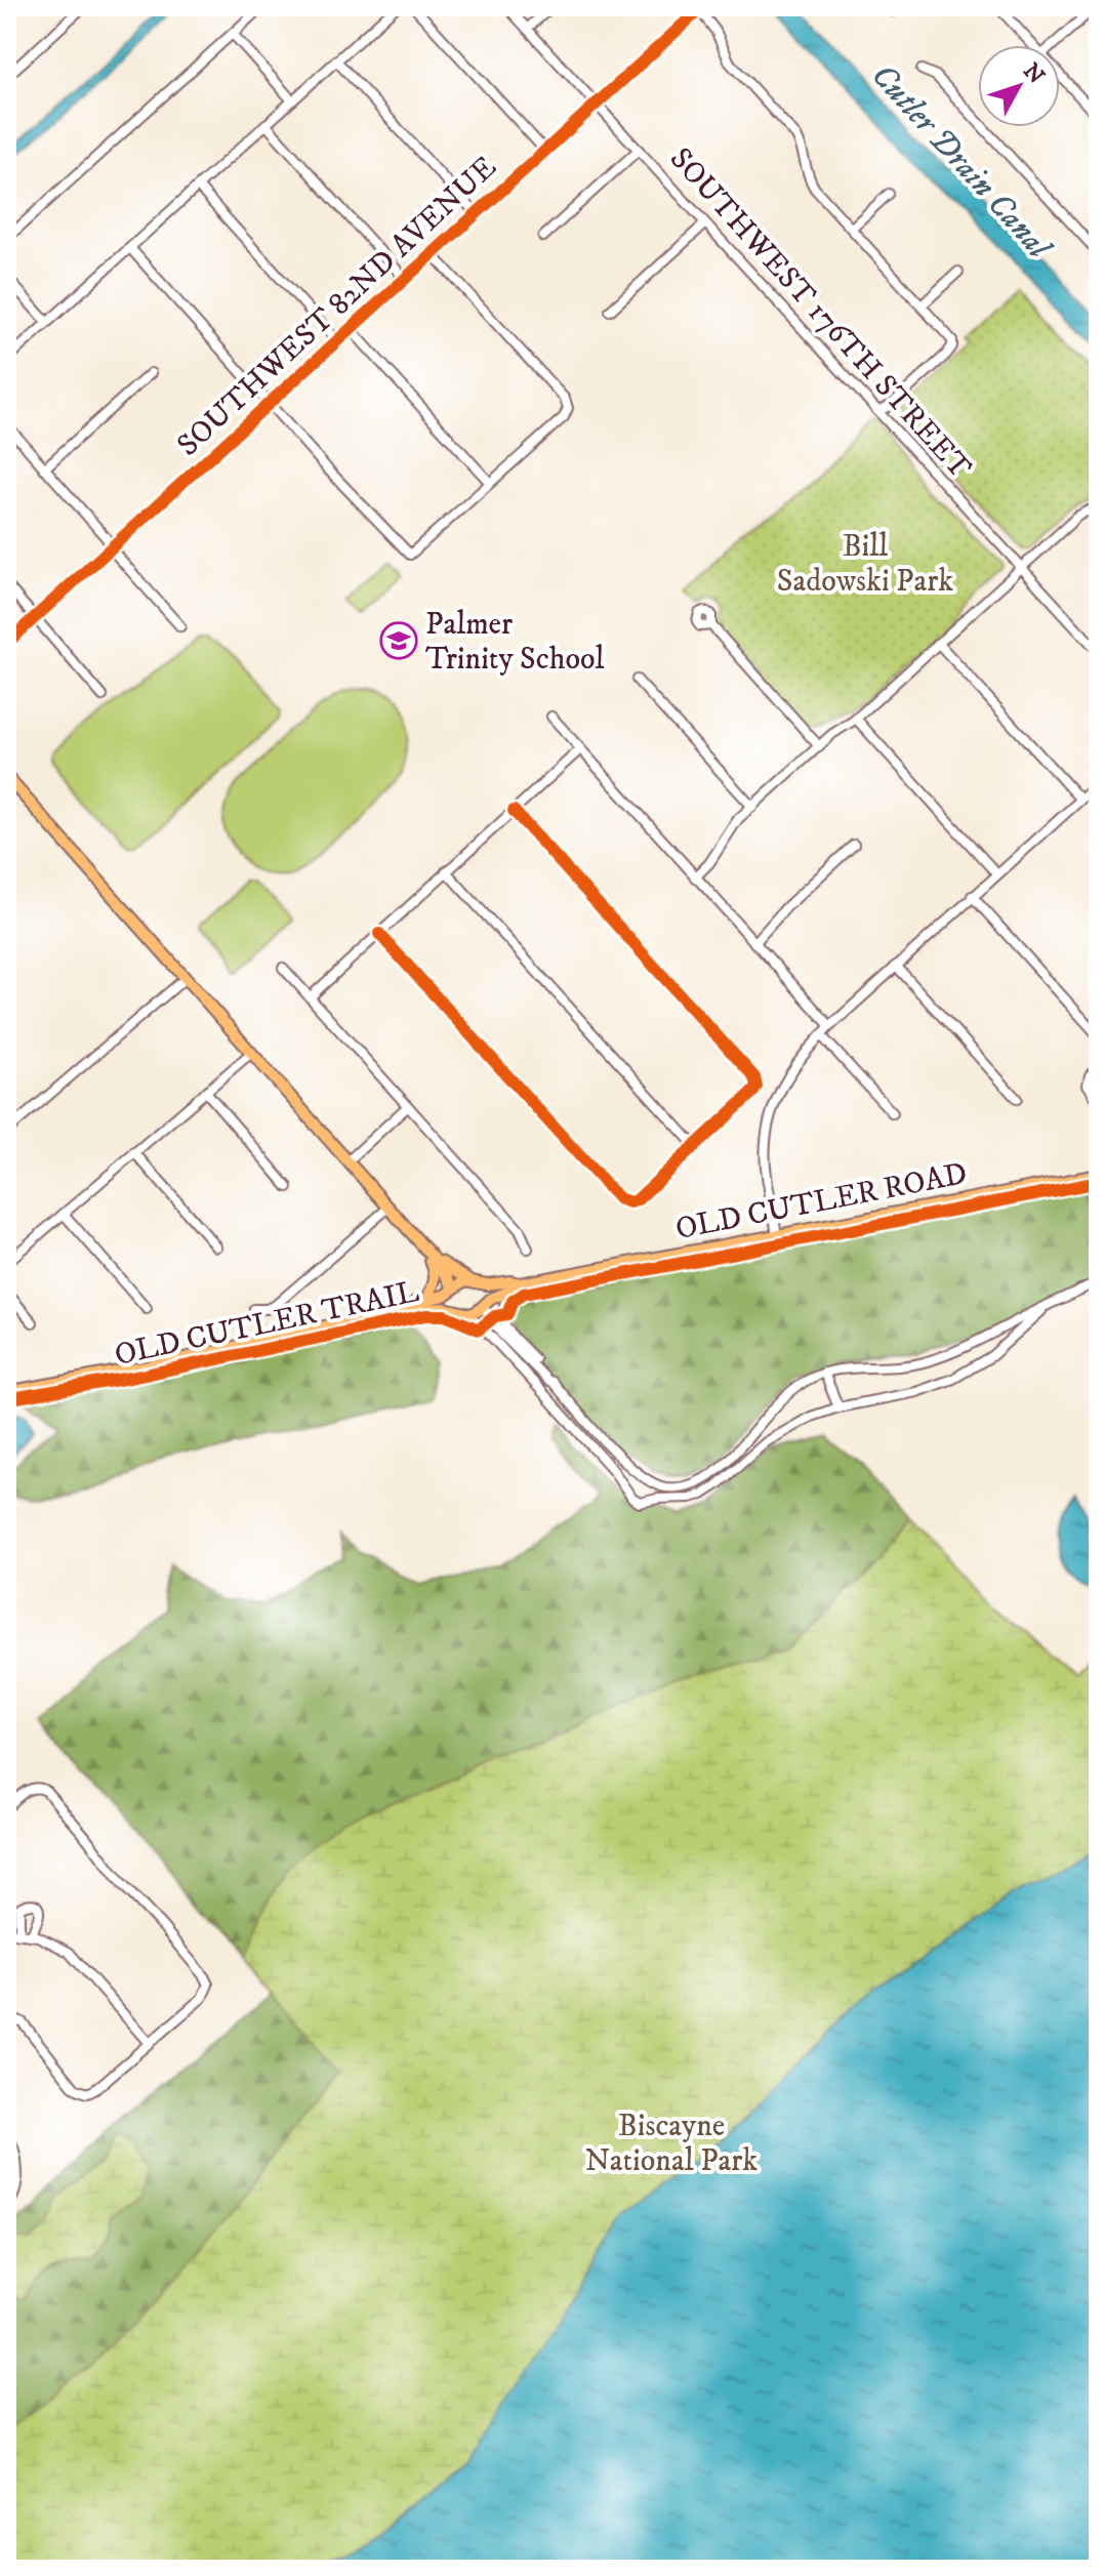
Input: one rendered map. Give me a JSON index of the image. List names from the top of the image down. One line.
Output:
{"streets":{"main road":["OLD CUTLER ROAD"],"street":["SOUTHWEST 82ND AVENUE","SOUTHWEST 176TH STREET"],"cycle path":["OLD CUTLER TRAIL"]},"crossings":[["SOUTHWEST 82ND AVENUE","SOUTHWEST 176TH STREET"]],"water":["Cutler Drain Canal"],"parks":["Bill Sadowski Park","Biscayne National Park"],"places":{"school or university":["Palmer Trinity School"]},"north":"top right"}
